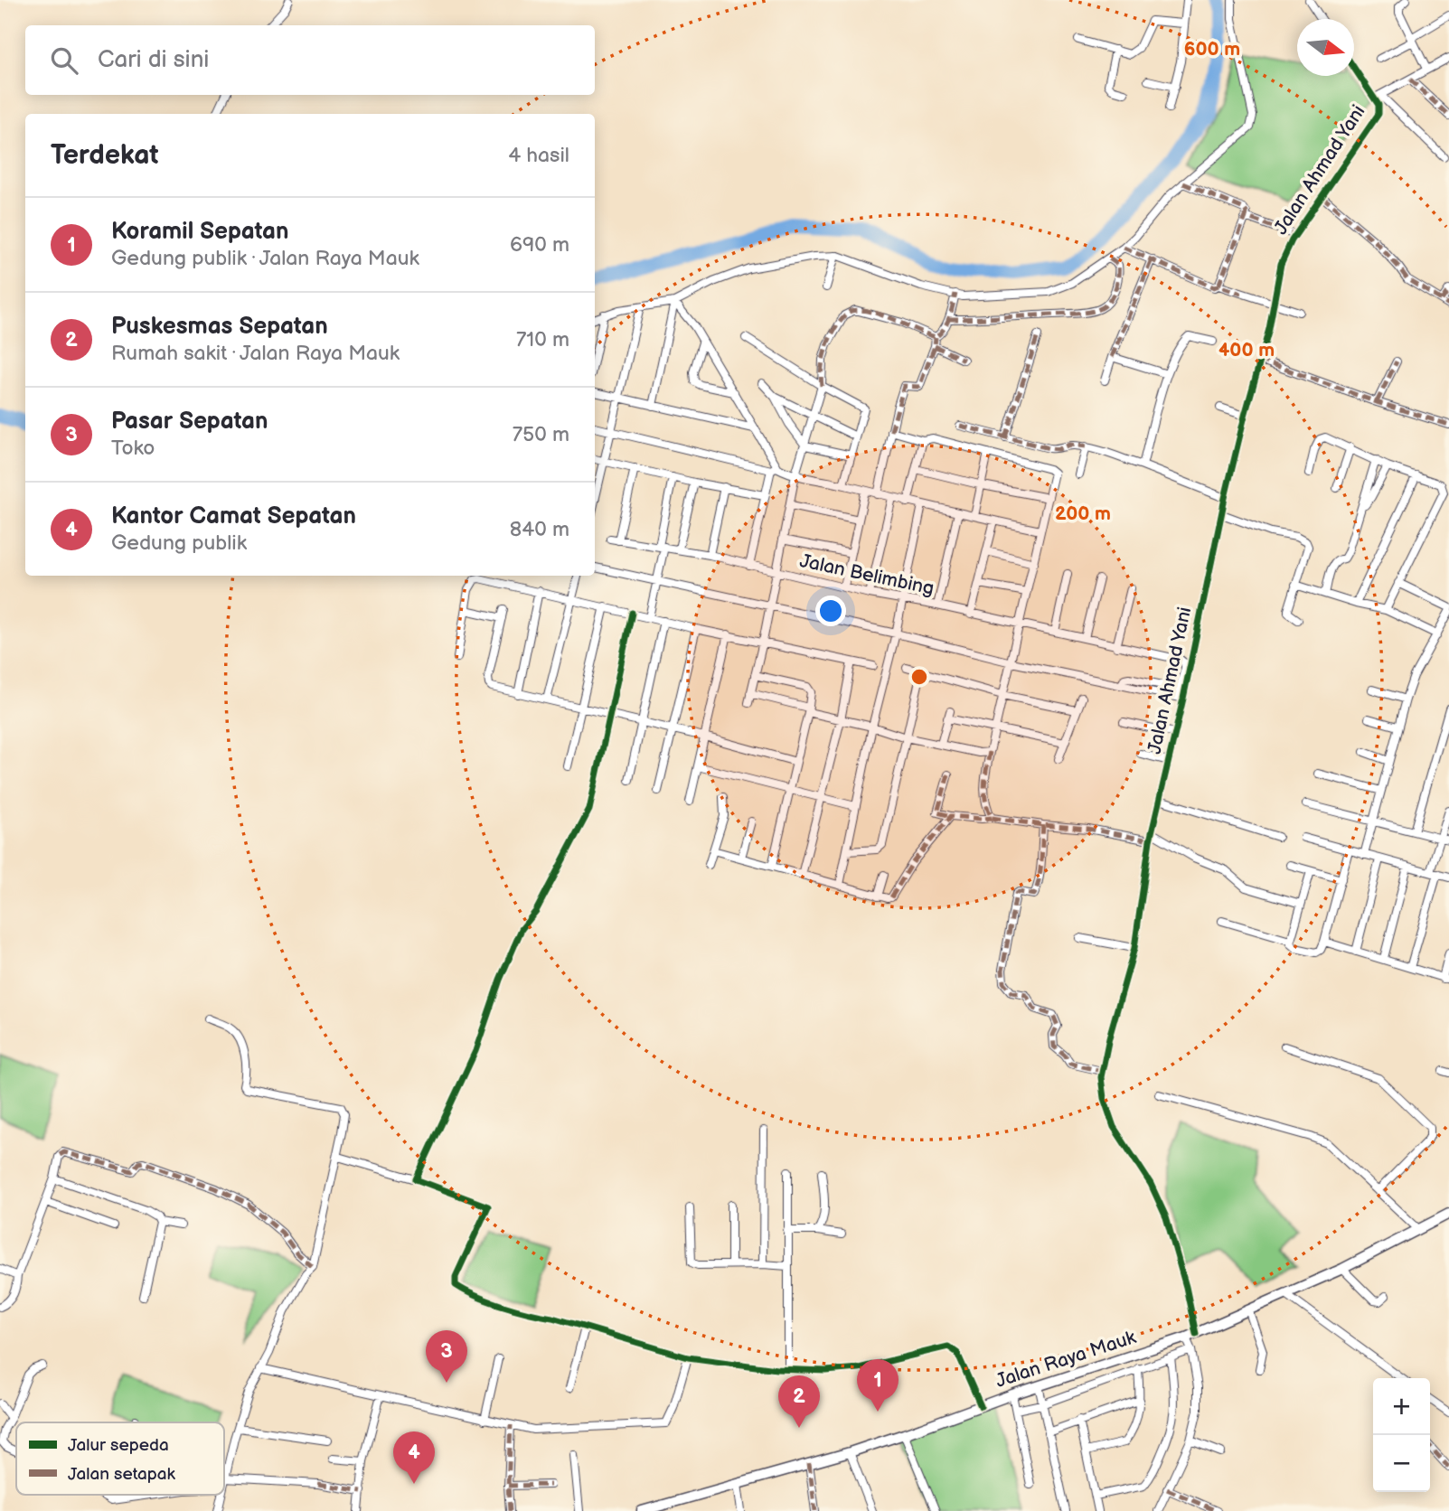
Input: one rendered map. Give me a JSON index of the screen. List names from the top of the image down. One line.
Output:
{"streets":{"main road":["Jalan Raya Mauk"],"street":["Jalan Ahmad Yani","Jalan Belimbing"]},"crossings":[["Jalan Ahmad Yani","Jalan Belimbing"],["Jalan Ahmad Yani","Jalan Raya Mauk"]],"legend":["Jalur sepeda","Jalan setapak"],"north":"right","page":{"search":"Cari di sini","heading":["Terdekat","4 hasil"],"list":[{"mark":"1","name":"Koramil Sepatan","note":"Gedung publik · Jalan Raya Mauk","value":"690 m"},{"mark":"2","name":"Puskesmas Sepatan","note":"Rumah sakit · Jalan Raya Mauk","value":"710 m"},{"mark":"3","name":"Pasar Sepatan","note":"Toko","value":"750 m"},{"mark":"4","name":"Kantor Camat Sepatan","note":"Gedung publik","value":"840 m"}],"pins":["3","1","2","4"],"map_buttons":["+","−"]},"rings":["600 m","400 m","200 m"]}
